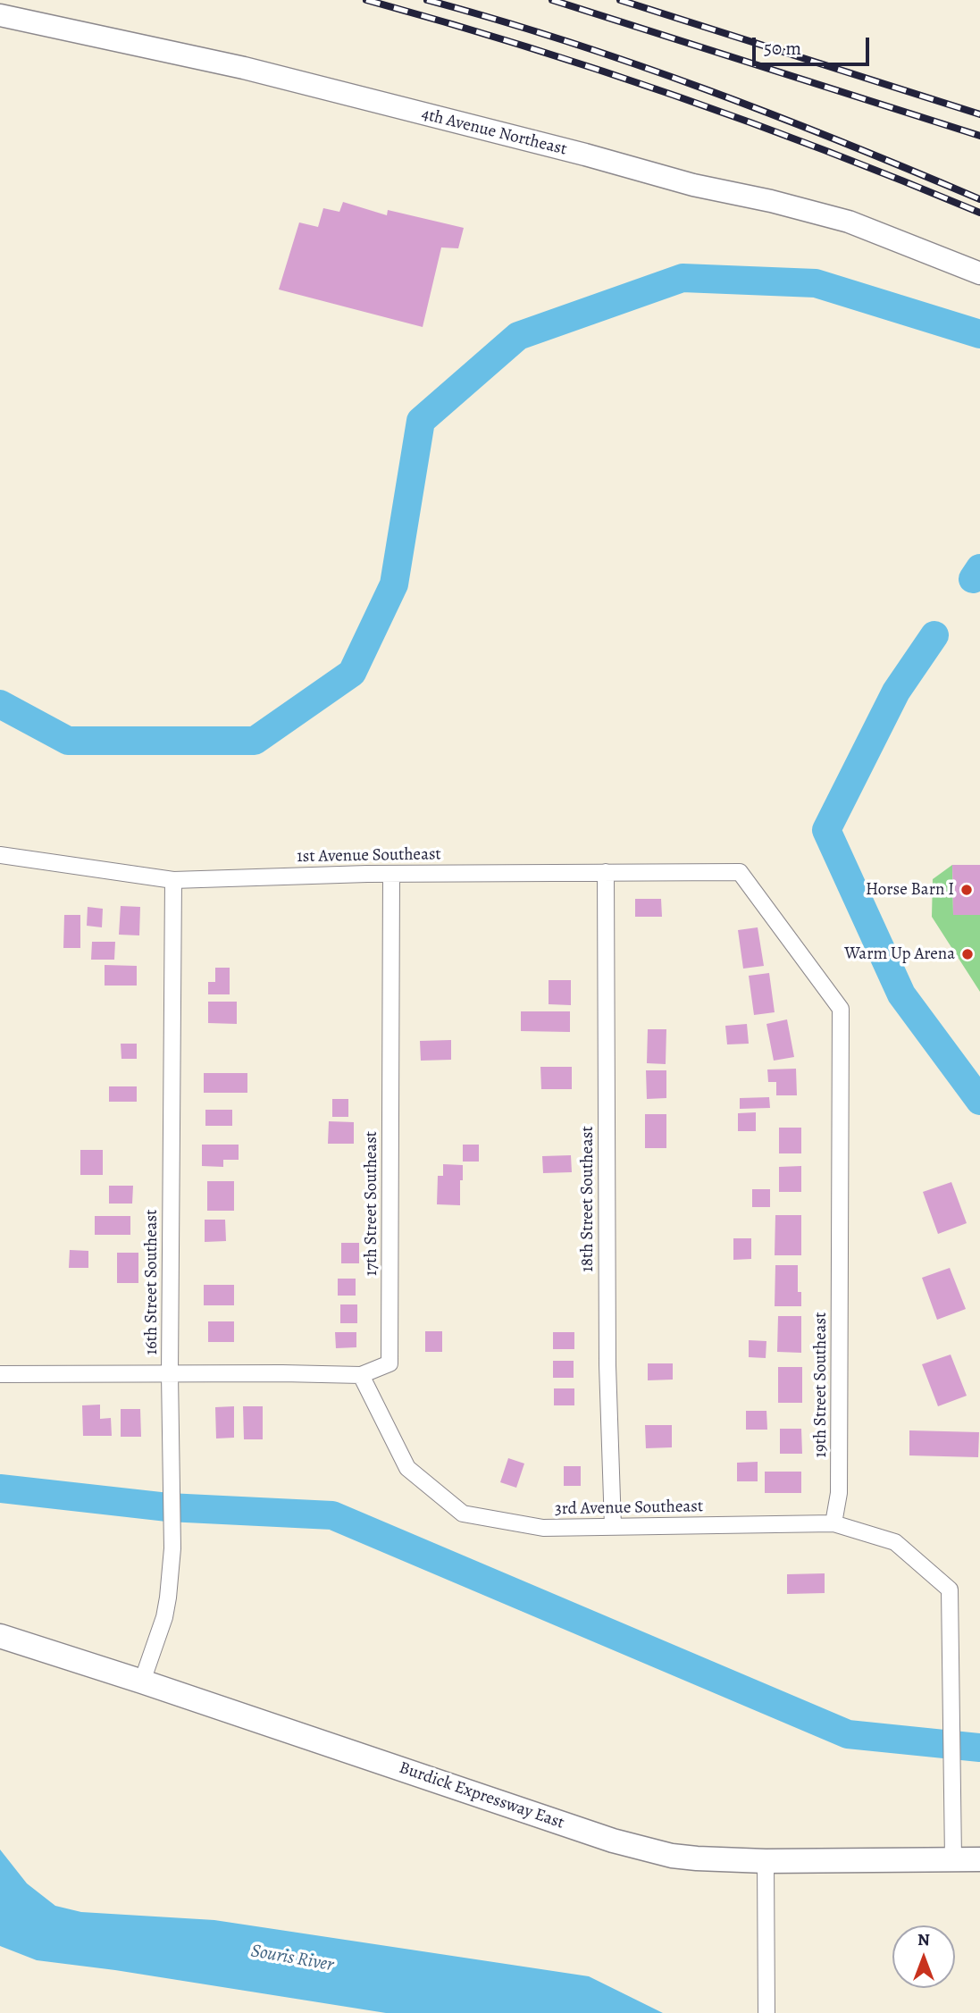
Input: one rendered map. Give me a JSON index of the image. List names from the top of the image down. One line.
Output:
{"streets":{"main road":["Burdick Expressway East"],"street":["4th Avenue Northeast","1st Avenue Southeast","18th Street Southeast","17th Street Southeast","16th Street Southeast","19th Street Southeast","3rd Avenue Southeast"]},"crossings":[["1st Avenue Southeast","18th Street Southeast"],["1st Avenue Southeast","17th Street Southeast"],["1st Avenue Southeast","16th Street Southeast"],["1st Avenue Southeast","19th Street Southeast"],["18th Street Southeast","3rd Avenue Southeast"],["17th Street Southeast","3rd Avenue Southeast"],["16th Street Southeast","Burdick Expressway East"],["19th Street Southeast","3rd Avenue Southeast"]],"water":["Souris River"],"places":["Horse Barn I","Warm Up Arena"],"scale_bar":"50 m","north":"top"}
